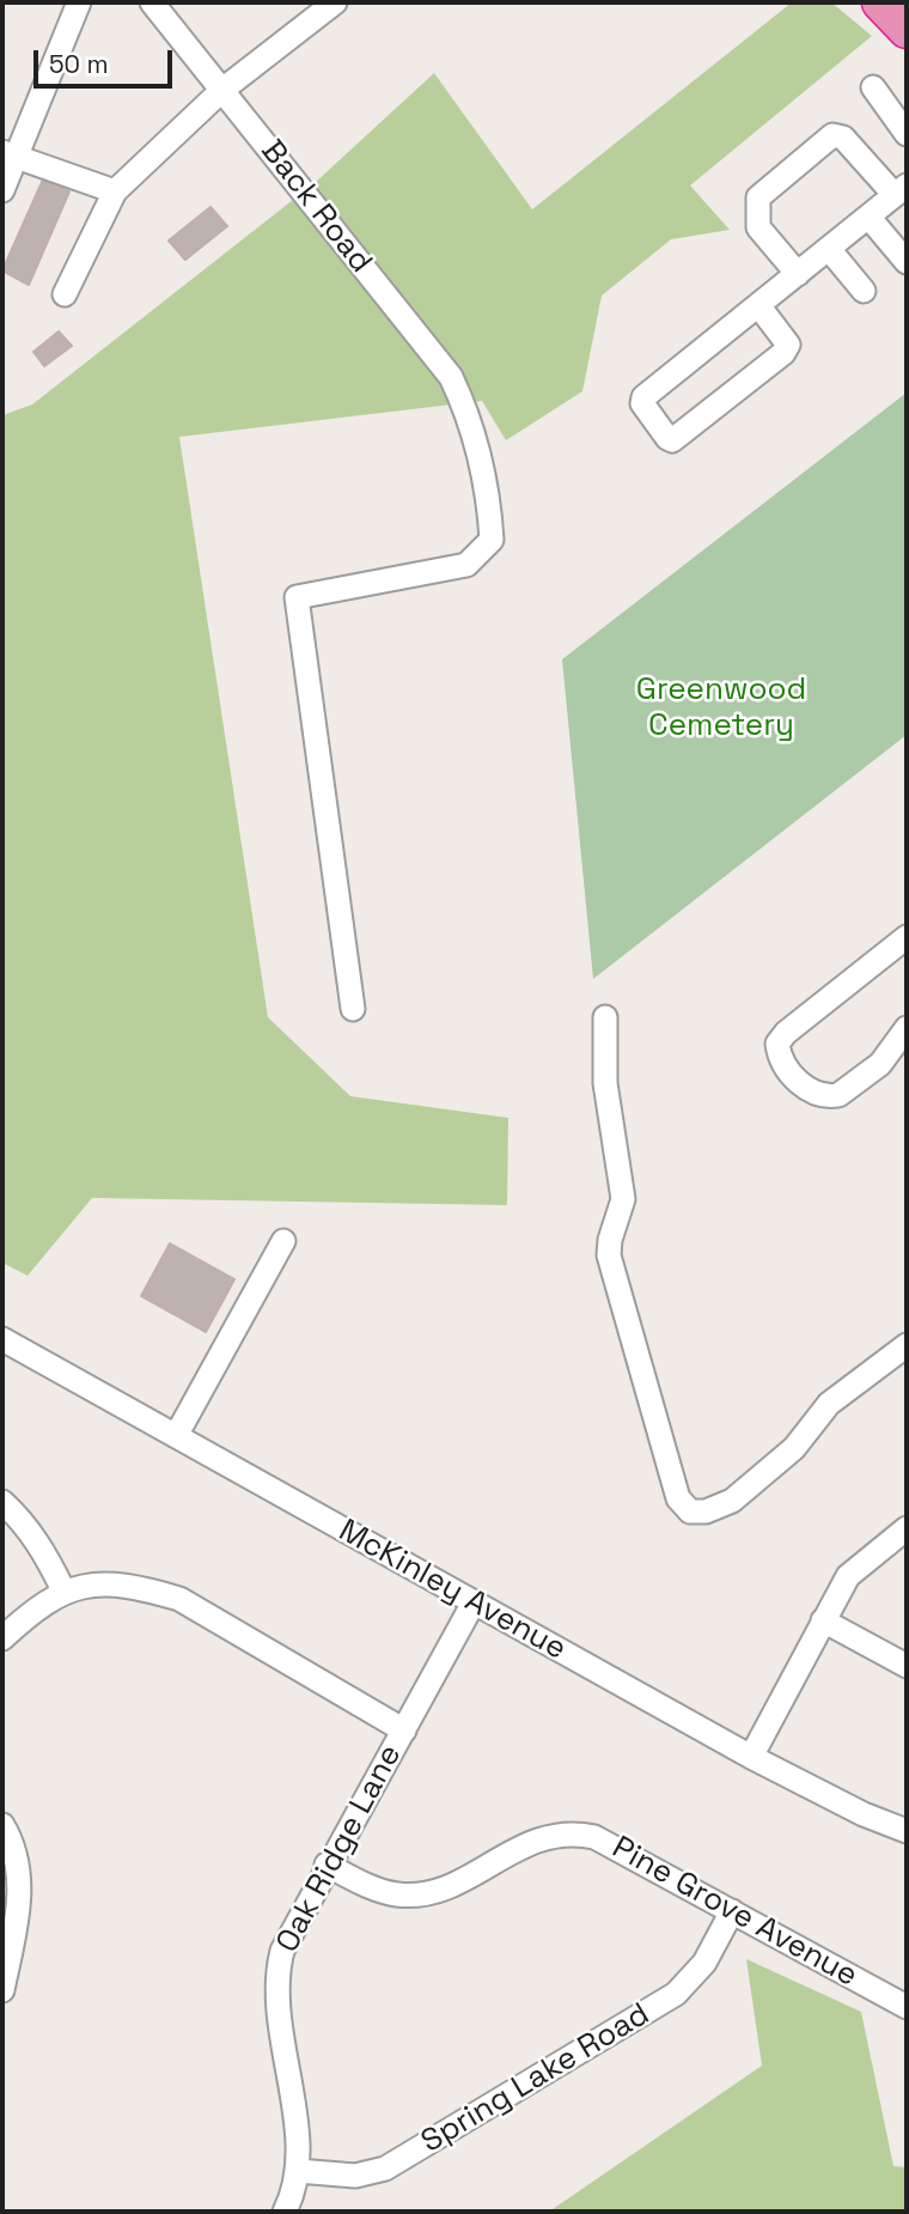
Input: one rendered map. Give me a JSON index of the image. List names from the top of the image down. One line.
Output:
{"streets":{"street":["Back Road","McKinley Avenue","Oak Ridge Lane","Pine Grove Avenue","Spring Lake Road"]},"crossings":[["McKinley Avenue","Oak Ridge Lane"],["Oak Ridge Lane","Pine Grove Avenue"],["Oak Ridge Lane","Spring Lake Road"],["Pine Grove Avenue","Spring Lake Road"]],"parks":["Greenwood Cemetery"],"scale_bar":"50 m"}
